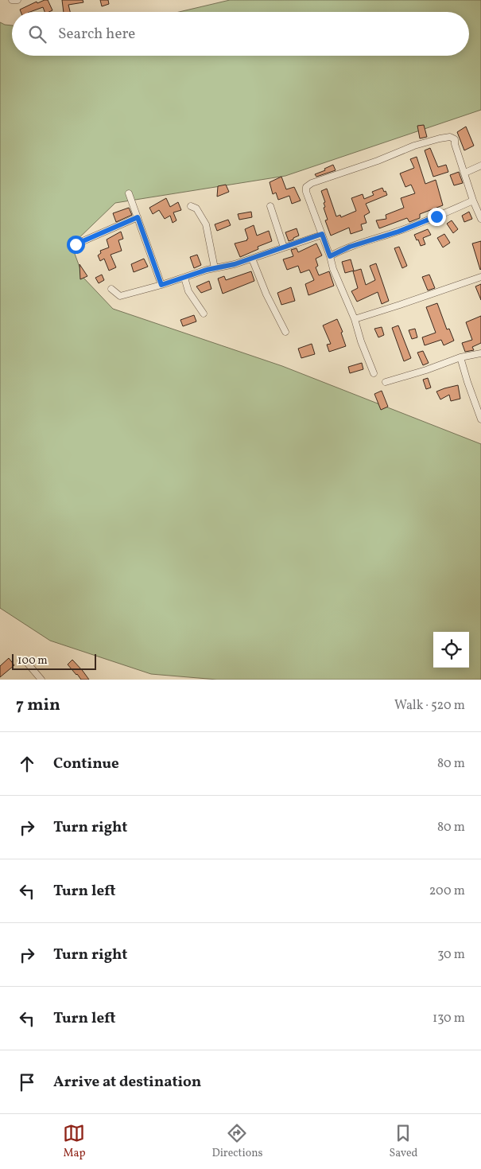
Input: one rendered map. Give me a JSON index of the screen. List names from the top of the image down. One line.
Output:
{"scale_bar":"100 m","page":{"search":"Search here","scale":"100 m","heading":["7 min","Walk · 520 m"],"list":[["Continue","80 m"],["Turn right","80 m"],["Turn left","200 m"],["Turn right","30 m"],["Turn left","130 m"],"Arrive at destination"],"nav":["Map","Directions","Saved"]}}
